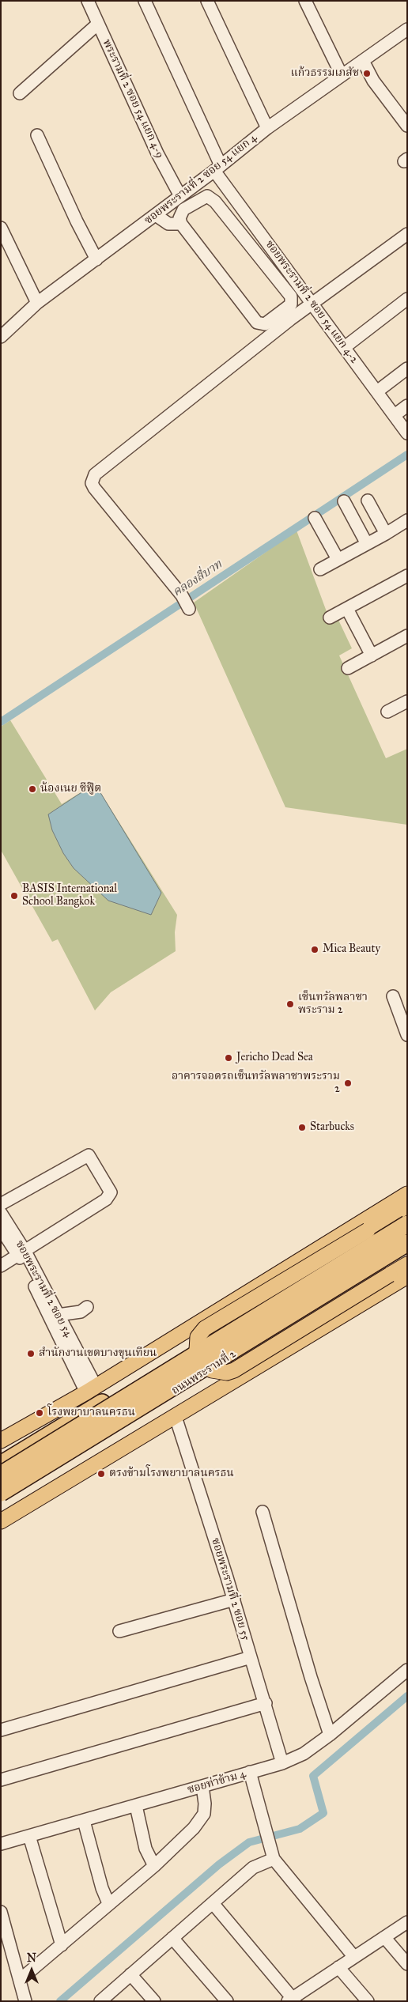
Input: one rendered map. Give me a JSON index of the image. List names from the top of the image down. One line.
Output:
{"streets":{"highway":["ถนนพระรามที่ 2"],"street":["พระรามที่ 2 ซอย 54 แยก 4-9","ซอยพระรามที่ 2 ซอย 54 แยก 4","ซอยพระรามที่ 2 ซอย 54 แยก 4-2","ซอยพระรามที่ 2 ซอย 54","ซอยพระรามที่ 2 ซอย 55","ซอยท่าข้าม 4"]},"crossings":[["พระรามที่ 2 ซอย 54 แยก 4-9","ซอยพระรามที่ 2 ซอย 54 แยก 4"],["ซอยพระรามที่ 2 ซอย 54 แยก 4","ซอยพระรามที่ 2 ซอย 54 แยก 4-2"],["ถนนพระรามที่ 2","ซอยพระรามที่ 2 ซอย 55"],["ซอยพระรามที่ 2 ซอย 55","ซอยท่าข้าม 4"]],"water":["คลองสี่บาท"],"places":["แก้วธรรมเภสัช","น้องเนย ซีฟู๊ต","BASIS International School Bangkok","Mica Beauty","เซ็นทรัลพลาซา พระราม 2","Jericho Dead Sea","อาคารจอดรถเซ็นทรัลพลาซาพระราม 2","Starbucks","สำนักงานเขตบางขุนเทียน","โรงพยาบาลนครธน","ตรงข้ามโรงพยาบาลนครธน"],"north":"top"}
